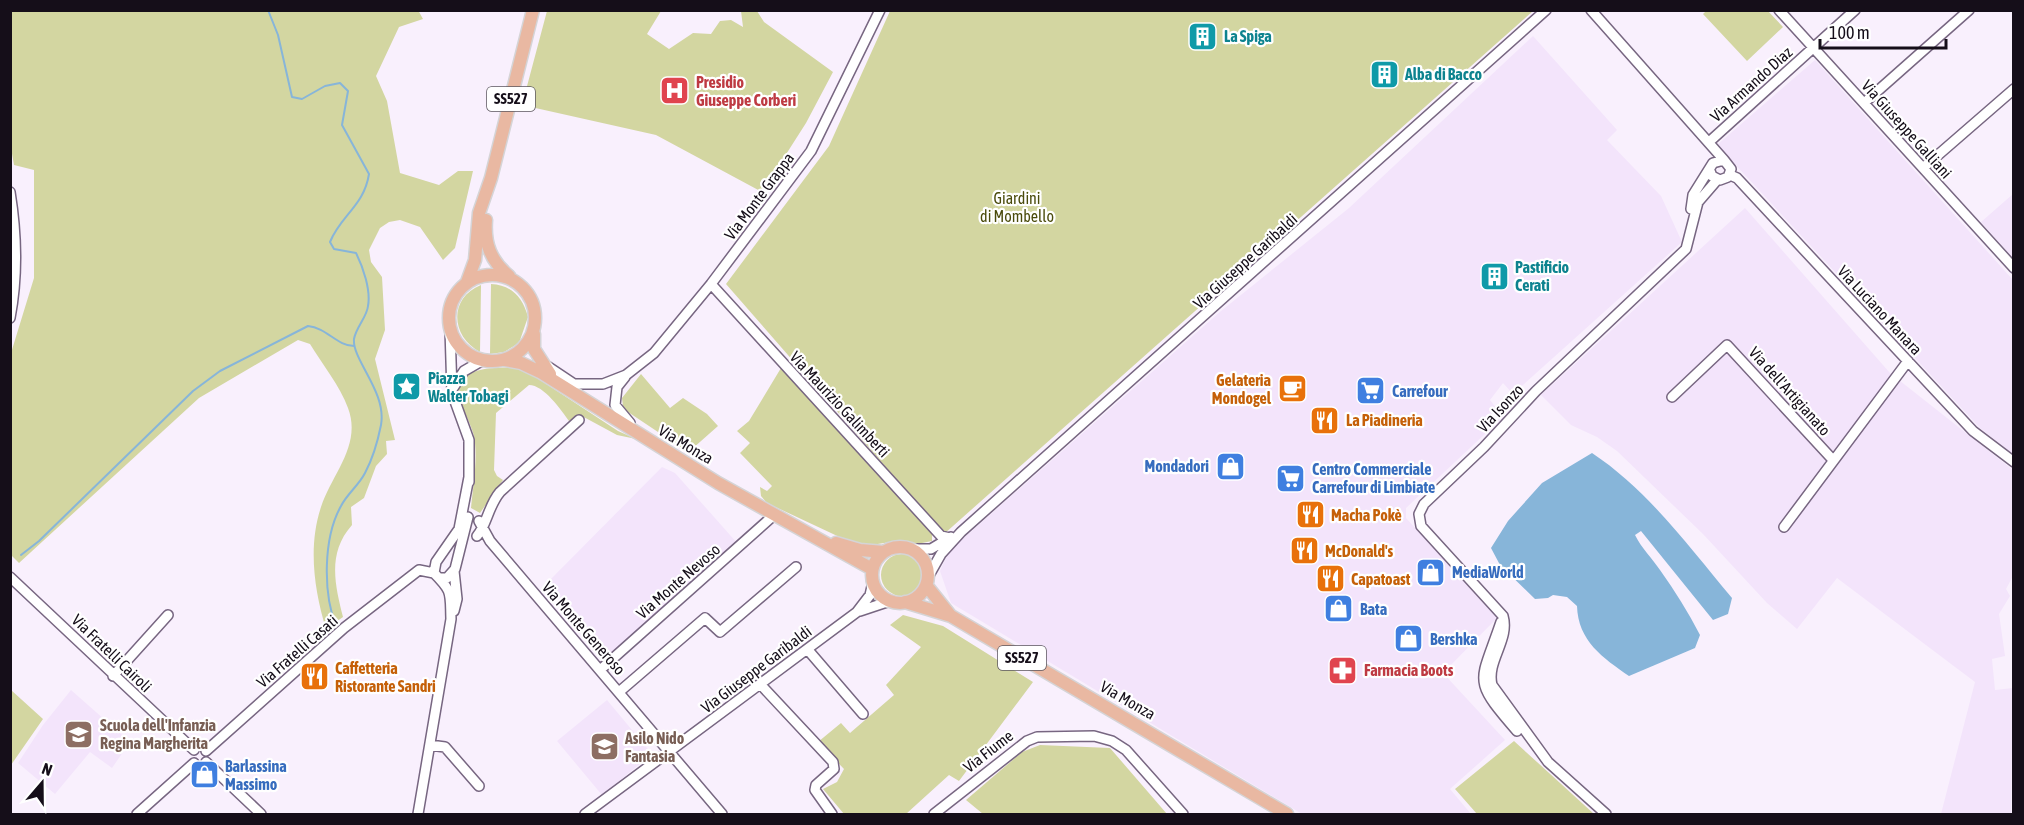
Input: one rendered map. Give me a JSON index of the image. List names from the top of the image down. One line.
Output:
{"streets":{"main road":["SS527","Via Monza"],"street":["Via Armando Diaz","Via Giuseppe Galliani","Via Monte Grappa","Via Giuseppe Garibaldi","Via Luciano Manara","Via dell'Artigianato","Via Maurizio Galimberti","Via Isonzo","Via Monte Nevoso","Via Monte Generoso","Via Fratelli Casati","Via Fratelli Cairoli","Via Fiume"]},"crossings":[["Via Armando Diaz","Via Giuseppe Galliani"],["SS527","Via Monza"],["Via Monte Grappa","Via Maurizio Galimberti"],["Via Monte Grappa","Via Monza"],["Via Giuseppe Garibaldi","Via Maurizio Galimberti"],["Via Giuseppe Garibaldi","Via Monza"],["Via Giuseppe Garibaldi","Via Monte Generoso"],["Via Luciano Manara","Via dell'Artigianato"],["Via Luciano Manara","Via Isonzo"],["Via Monza","Via Monte Nevoso"],["Via Monte Nevoso","Via Monte Generoso"],["Via Fratelli Casati","Via Fratelli Cairoli"]],"parks":["Giardini di Mombello"],"places":{"building":["La Spiga","Alba di Bacco","Pastificio Cerati"],"hospital":["Presidio Giuseppe Corberi"],"place":["Piazza Walter Tobagi"],"cafe":["Gelateria Mondogel"],"supermarket":["Carrefour","Centro Commerciale Carrefour di Limbiate"],"restaurant":["La Piadineria","Macha Pokè","McDonald's","Capatoast","Caffetteria Ristorante Sandri"],"shop":["Mondadori","MediaWorld","Bata","Bershka","Barlassina Massimo"],"pharmacy":["Farmacia Boots"],"school or university":["Scuola dell'Infanzia Regina Margherita","Asilo Nido Fantasia"]},"scale_bar":"100 m","north":"top"}
